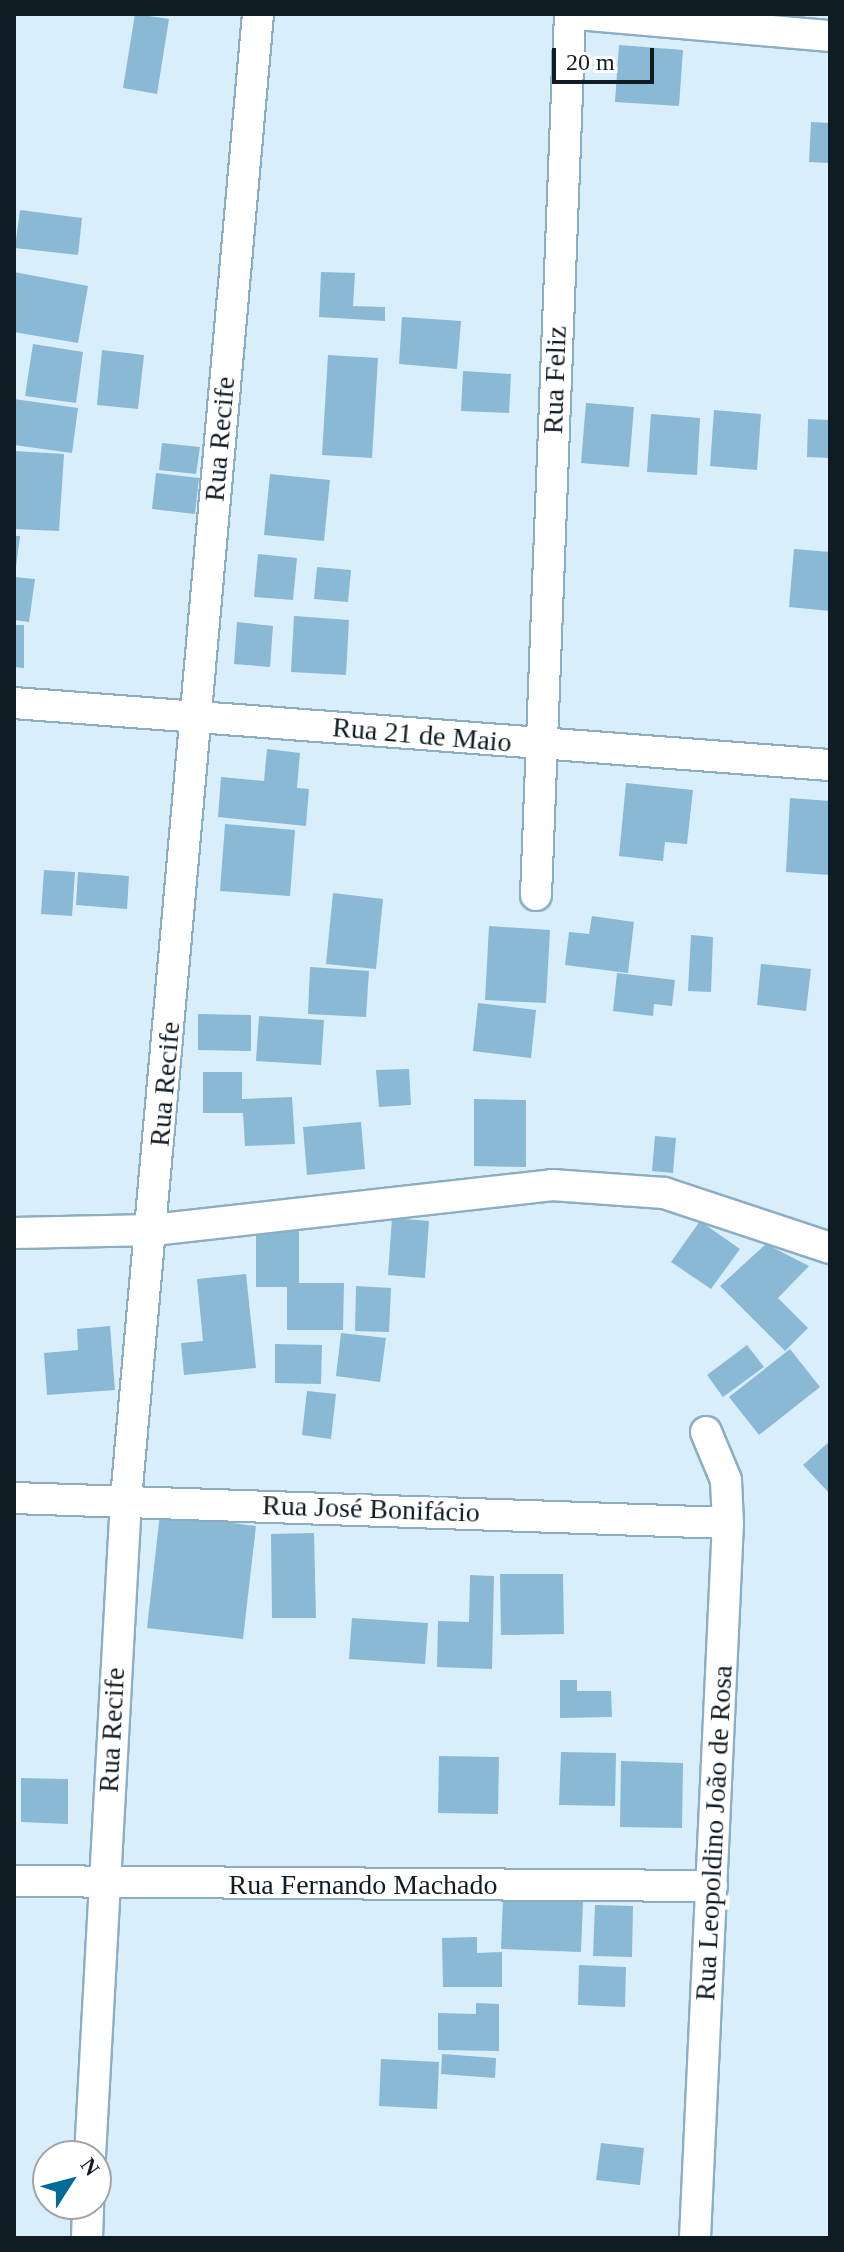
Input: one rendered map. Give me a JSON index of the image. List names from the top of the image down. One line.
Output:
{"streets":{"street":["Rua Feliz","Rua Recife","Rua 21 de Maio","Rua José Bonifácio","Rua Leopoldino João de Rosa","Rua Fernando Machado"]},"crossings":[["Rua Feliz","Rua 21 de Maio"],["Rua Recife","Rua 21 de Maio"],["Rua Recife","Rua José Bonifácio"],["Rua Recife","Rua Fernando Machado"],["Rua José Bonifácio","Rua Leopoldino João de Rosa"],["Rua Leopoldino João de Rosa","Rua Fernando Machado"]],"scale_bar":"20 m","north":"top right"}
